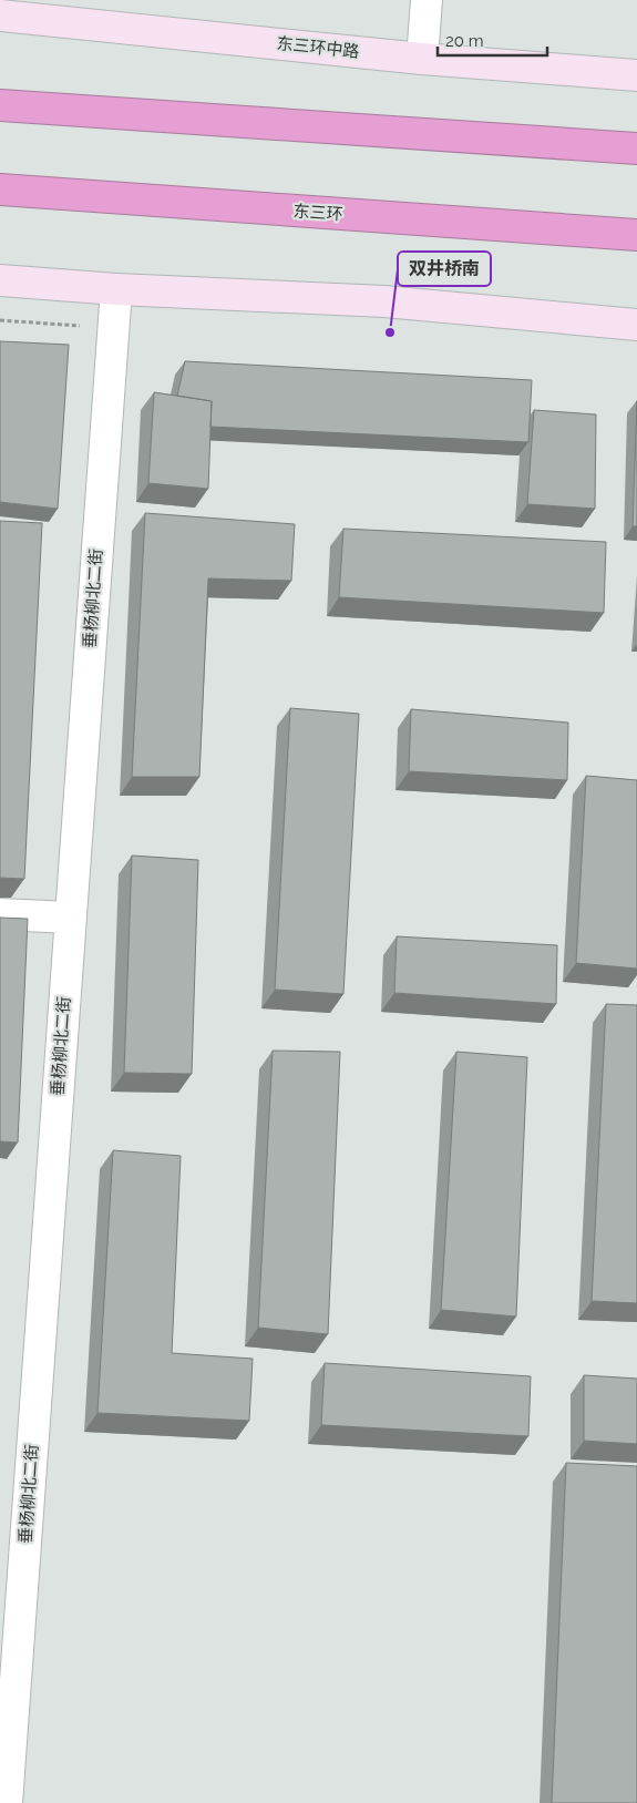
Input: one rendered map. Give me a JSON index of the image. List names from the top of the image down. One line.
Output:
{"streets":{"highway":["东三环"],"street":["东三环中路","垂杨柳北二街"]},"places":["双井桥南"],"scale_bar":"20 m"}
